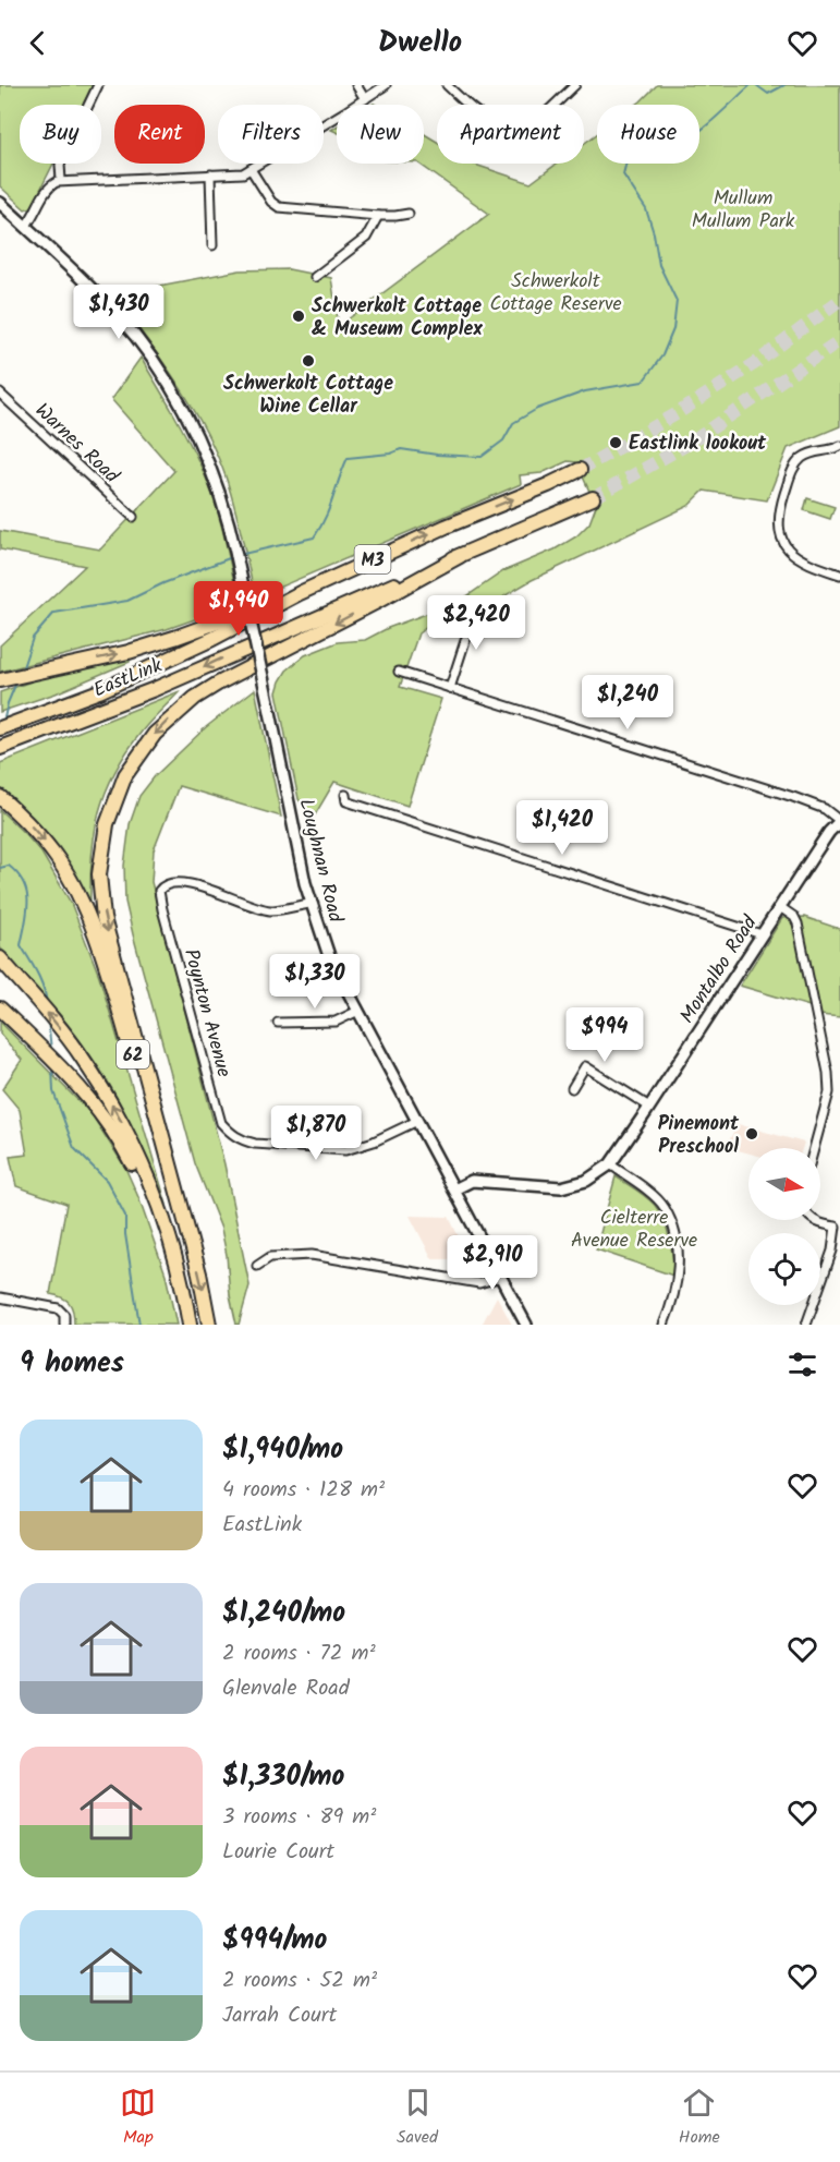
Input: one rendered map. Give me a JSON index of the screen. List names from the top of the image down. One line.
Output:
{"streets":{"highway":["M3","EastLink","62"],"main road":["Loughnan Road","Montalbo Road"],"street":["Warnes Road","Poynton Avenue"]},"crossings":[["Loughnan Road","Montalbo Road"],["Loughnan Road","Poynton Avenue"]],"parks":["Mullum Mullum Park","Schwerkolt Cottage Reserve","Cielterre Avenue Reserve"],"places":["Schwerkolt Cottage & Museum Complex","Schwerkolt Cottage Wine Cellar","Eastlink lookout","Pinemont Preschool"],"north":"right","page":{"header":"Dwello","chip":["Buy","Rent","Filters","New","Apartment","House"],"price":["$1,430","$1,940","$2,420","$1,240","$1,420","$1,330","$994","$1,870","$2,910"],"heading":"9 homes","list":[{"name":"$1,940/mo","note":"4 rooms · 128 m² · EastLink"},{"name":"$1,240/mo","note":"2 rooms · 72 m² · Glenvale Road"},{"name":"$1,330/mo","note":"3 rooms · 89 m² · Lourie Court"},{"name":"$994/mo","note":"2 rooms · 52 m² · Jarrah Court"}],"tabs":["Map","Saved","Home"]}}
